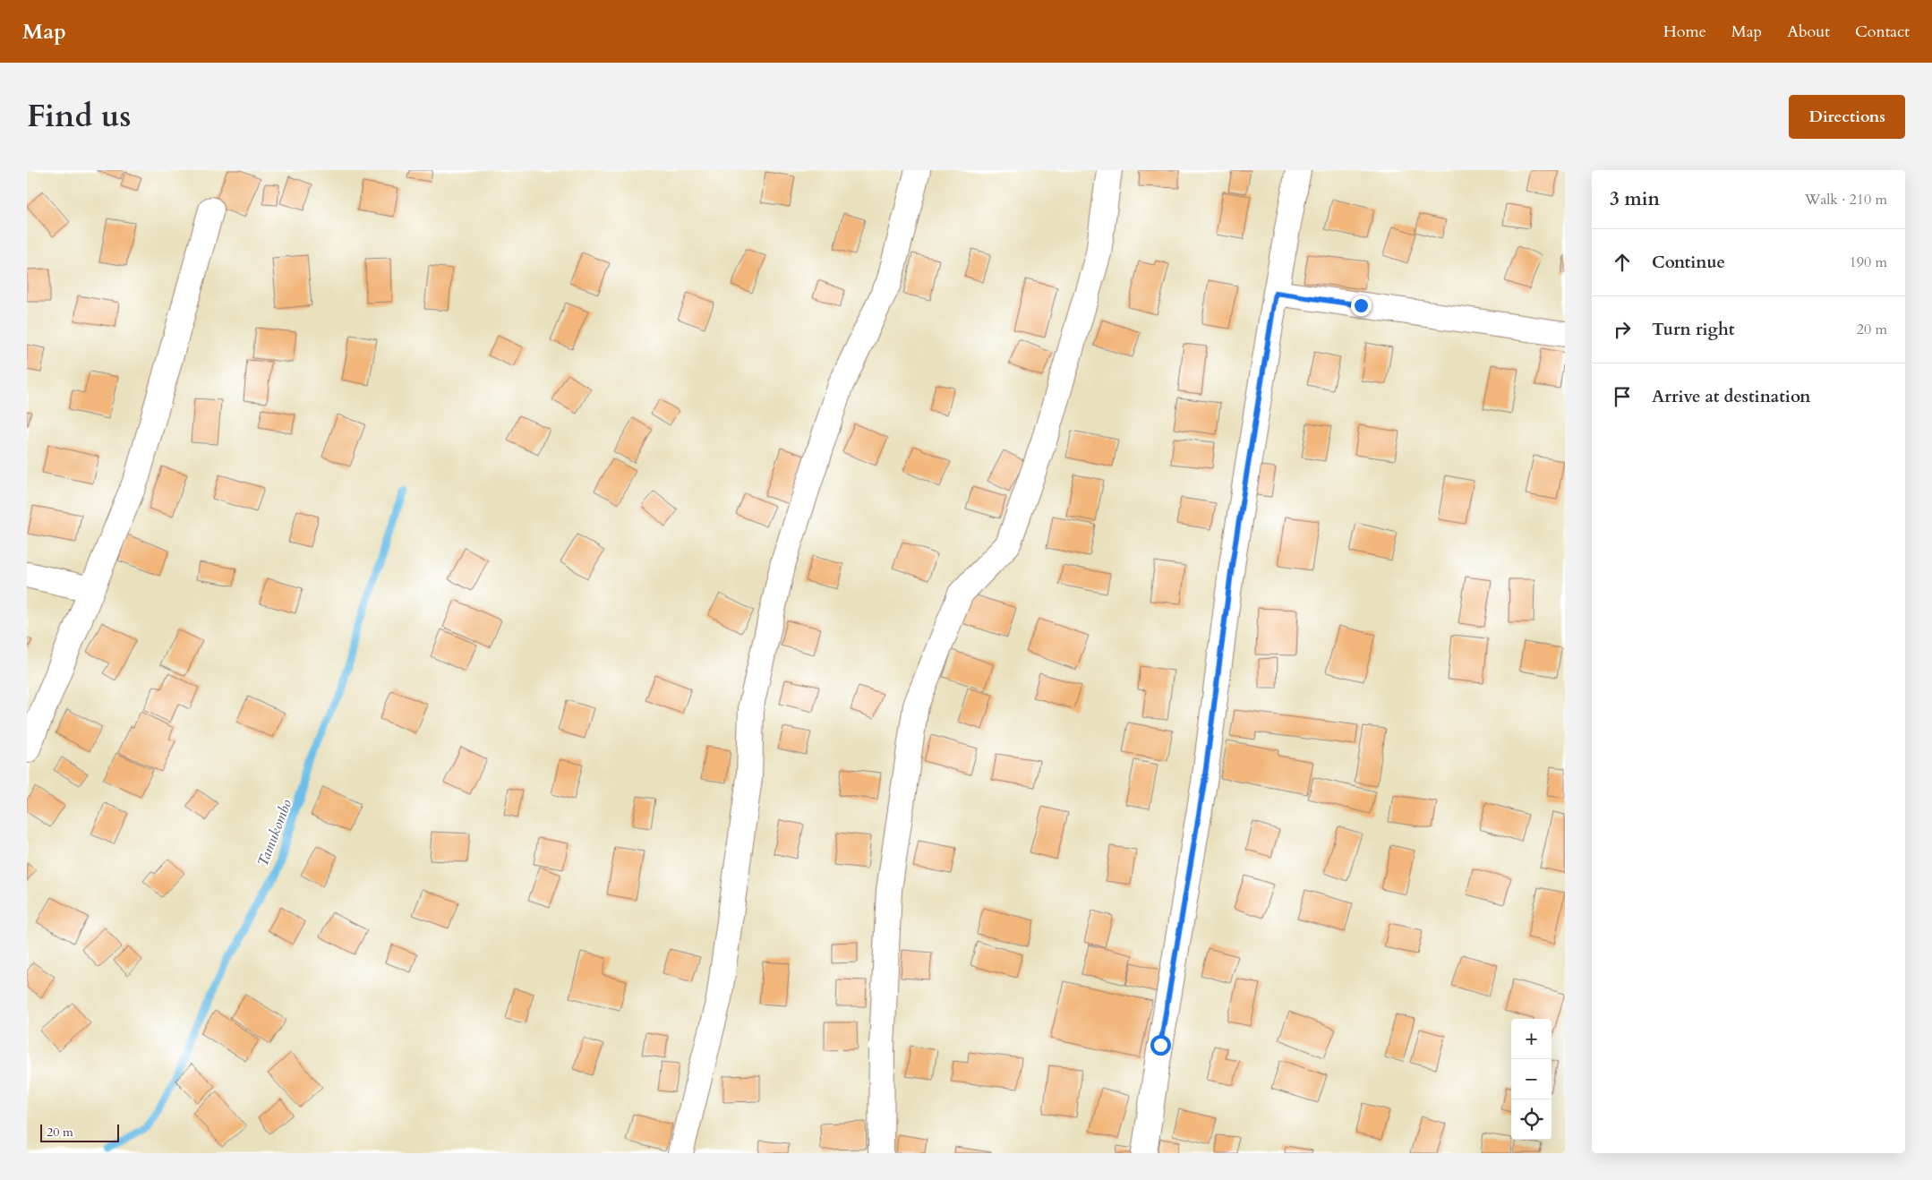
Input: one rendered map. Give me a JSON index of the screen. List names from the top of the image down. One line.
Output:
{"water":["Tamukombo"],"scale_bar":"20 m","page":{"header":"Map","nav":["Home","Map","About","Contact"],"title":"Find us","buttons":"Directions","heading":["3 min","Walk · 210 m"],"list":[["Continue","190 m"],["Turn right","20 m"],"Arrive at destination"],"map_buttons":["+","−"],"scale":"20 m"}}
